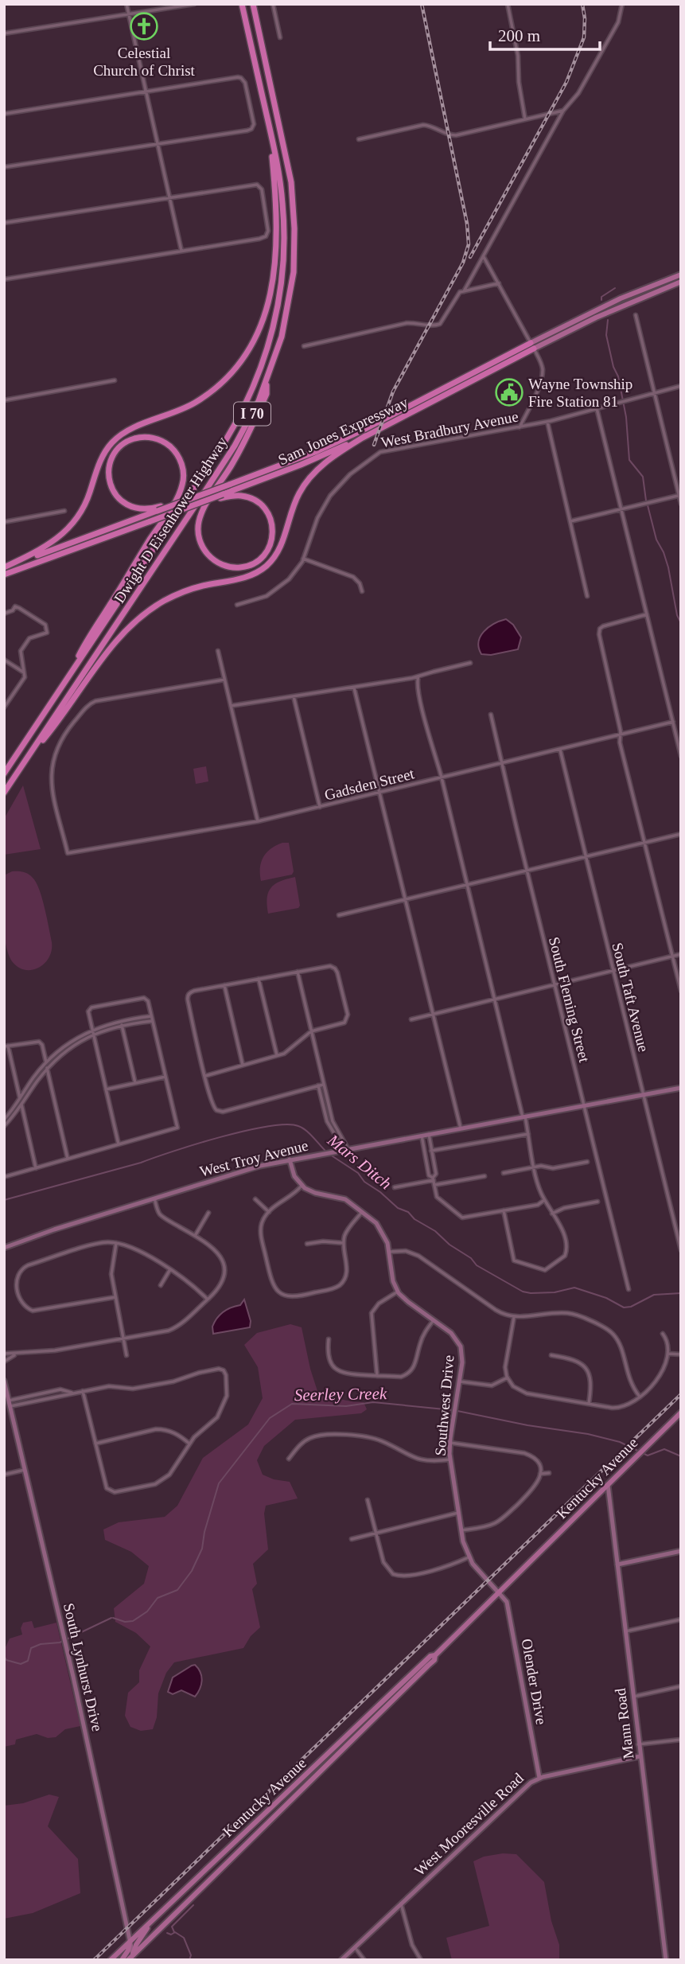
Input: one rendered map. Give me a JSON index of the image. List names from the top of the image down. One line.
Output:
{"streets":{"highway":["I 70","Sam Jones Expressway","Dwight D Eisenhower Highway"],"main road":["Kentucky Avenue"],"street":["West Bradbury Avenue","Gadsden Street","South Taft Avenue","South Fleming Street","West Troy Avenue","Southwest Drive","South Lynhurst Drive","Olender Drive","Mann Road","West Mooresville Road"]},"crossings":[["Gadsden Street","South Taft Avenue"],["Gadsden Street","South Fleming Street"],["South Taft Avenue","West Troy Avenue"],["South Fleming Street","West Troy Avenue"],["Southwest Drive","Kentucky Avenue"],["Southwest Drive","Olender Drive"],["Kentucky Avenue","South Lynhurst Drive"],["Kentucky Avenue","Olender Drive"],["Kentucky Avenue","Mann Road"],["Olender Drive","West Mooresville Road"],["Mann Road","West Mooresville Road"]],"water":["Mars Ditch","Seerley Creek"],"places":{"church":["Celestial Church of Christ"],"public building":["Wayne Township Fire Station 81"]},"scale_bar":"200 m"}
